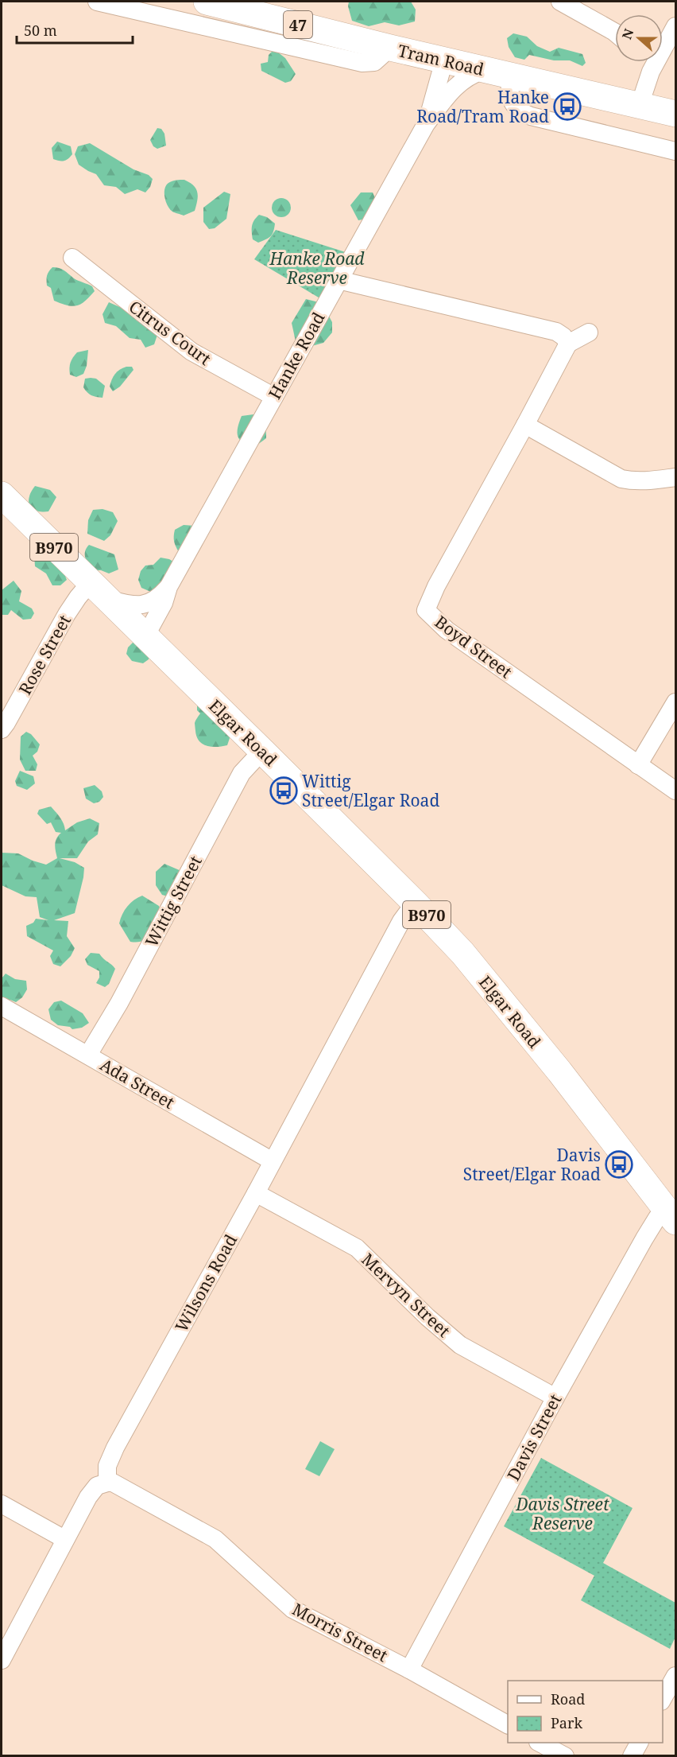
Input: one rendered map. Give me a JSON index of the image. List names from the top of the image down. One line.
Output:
{"streets":{"main road":["47","Tram Road","B970","Elgar Road"],"street":["Citrus Court","Hanke Road","Boyd Street","Rose Street","Wittig Street","Ada Street","Wilsons Road","Mervyn Street","Davis Street","Morris Street"]},"crossings":[["Tram Road","Hanke Road"],["Citrus Court","Hanke Road"],["Hanke Road","Rose Street"],["Hanke Road","Elgar Road"],["Rose Street","Elgar Road"],["Elgar Road","Wittig Street"],["Elgar Road","Wilsons Road"],["Elgar Road","Davis Street"],["Wittig Street","Ada Street"],["Ada Street","Wilsons Road"],["Wilsons Road","Mervyn Street"],["Wilsons Road","Morris Street"],["Mervyn Street","Davis Street"],["Davis Street","Morris Street"]],"parks":["Hanke Road Reserve","Davis Street Reserve"],"places":{"bus stop":["Hanke Road/Tram Road","Wittig Street/Elgar Road","Davis Street/Elgar Road"]},"legend":["Road","Park"],"scale_bar":"50 m","north":"left"}
